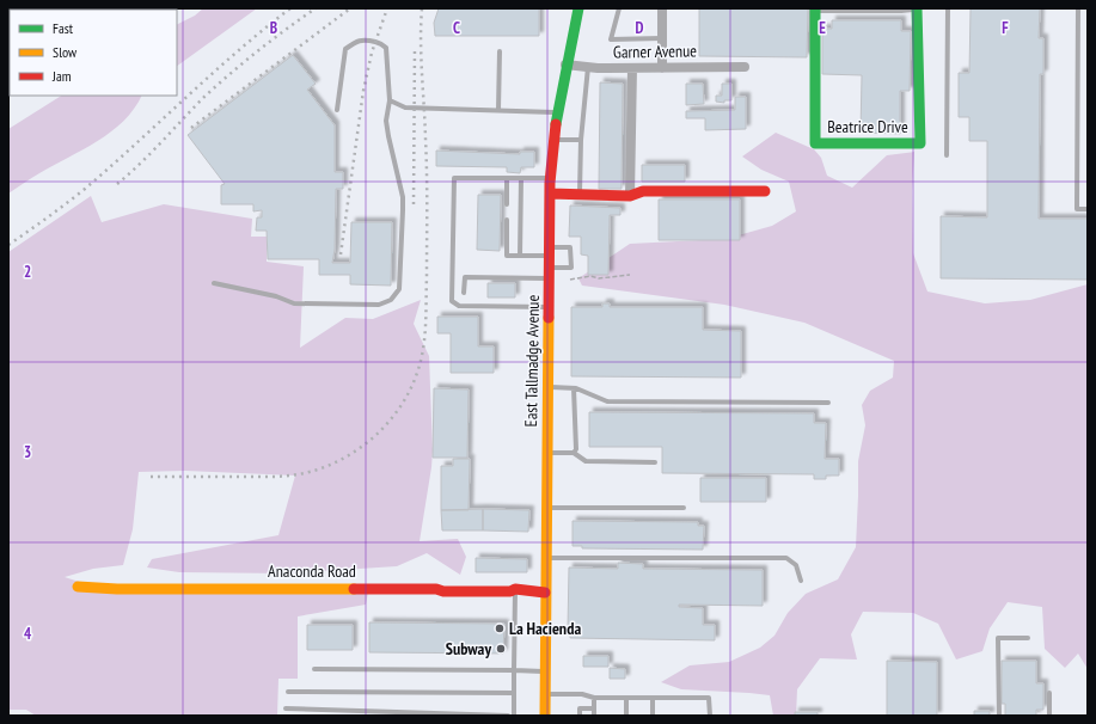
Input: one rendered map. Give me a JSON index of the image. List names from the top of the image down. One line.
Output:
{"streets":{"street":["Garner Avenue","Beatrice Drive","East Tallmadge Avenue","Anaconda Road"]},"crossings":[["Garner Avenue","East Tallmadge Avenue"],["East Tallmadge Avenue","Anaconda Road"]],"places":["La Hacienda","Subway"],"legend":["Fast","Slow","Jam"],"grid":{"columns":["B","C","D","E","F"],"rows":["2","3","4"]}}
